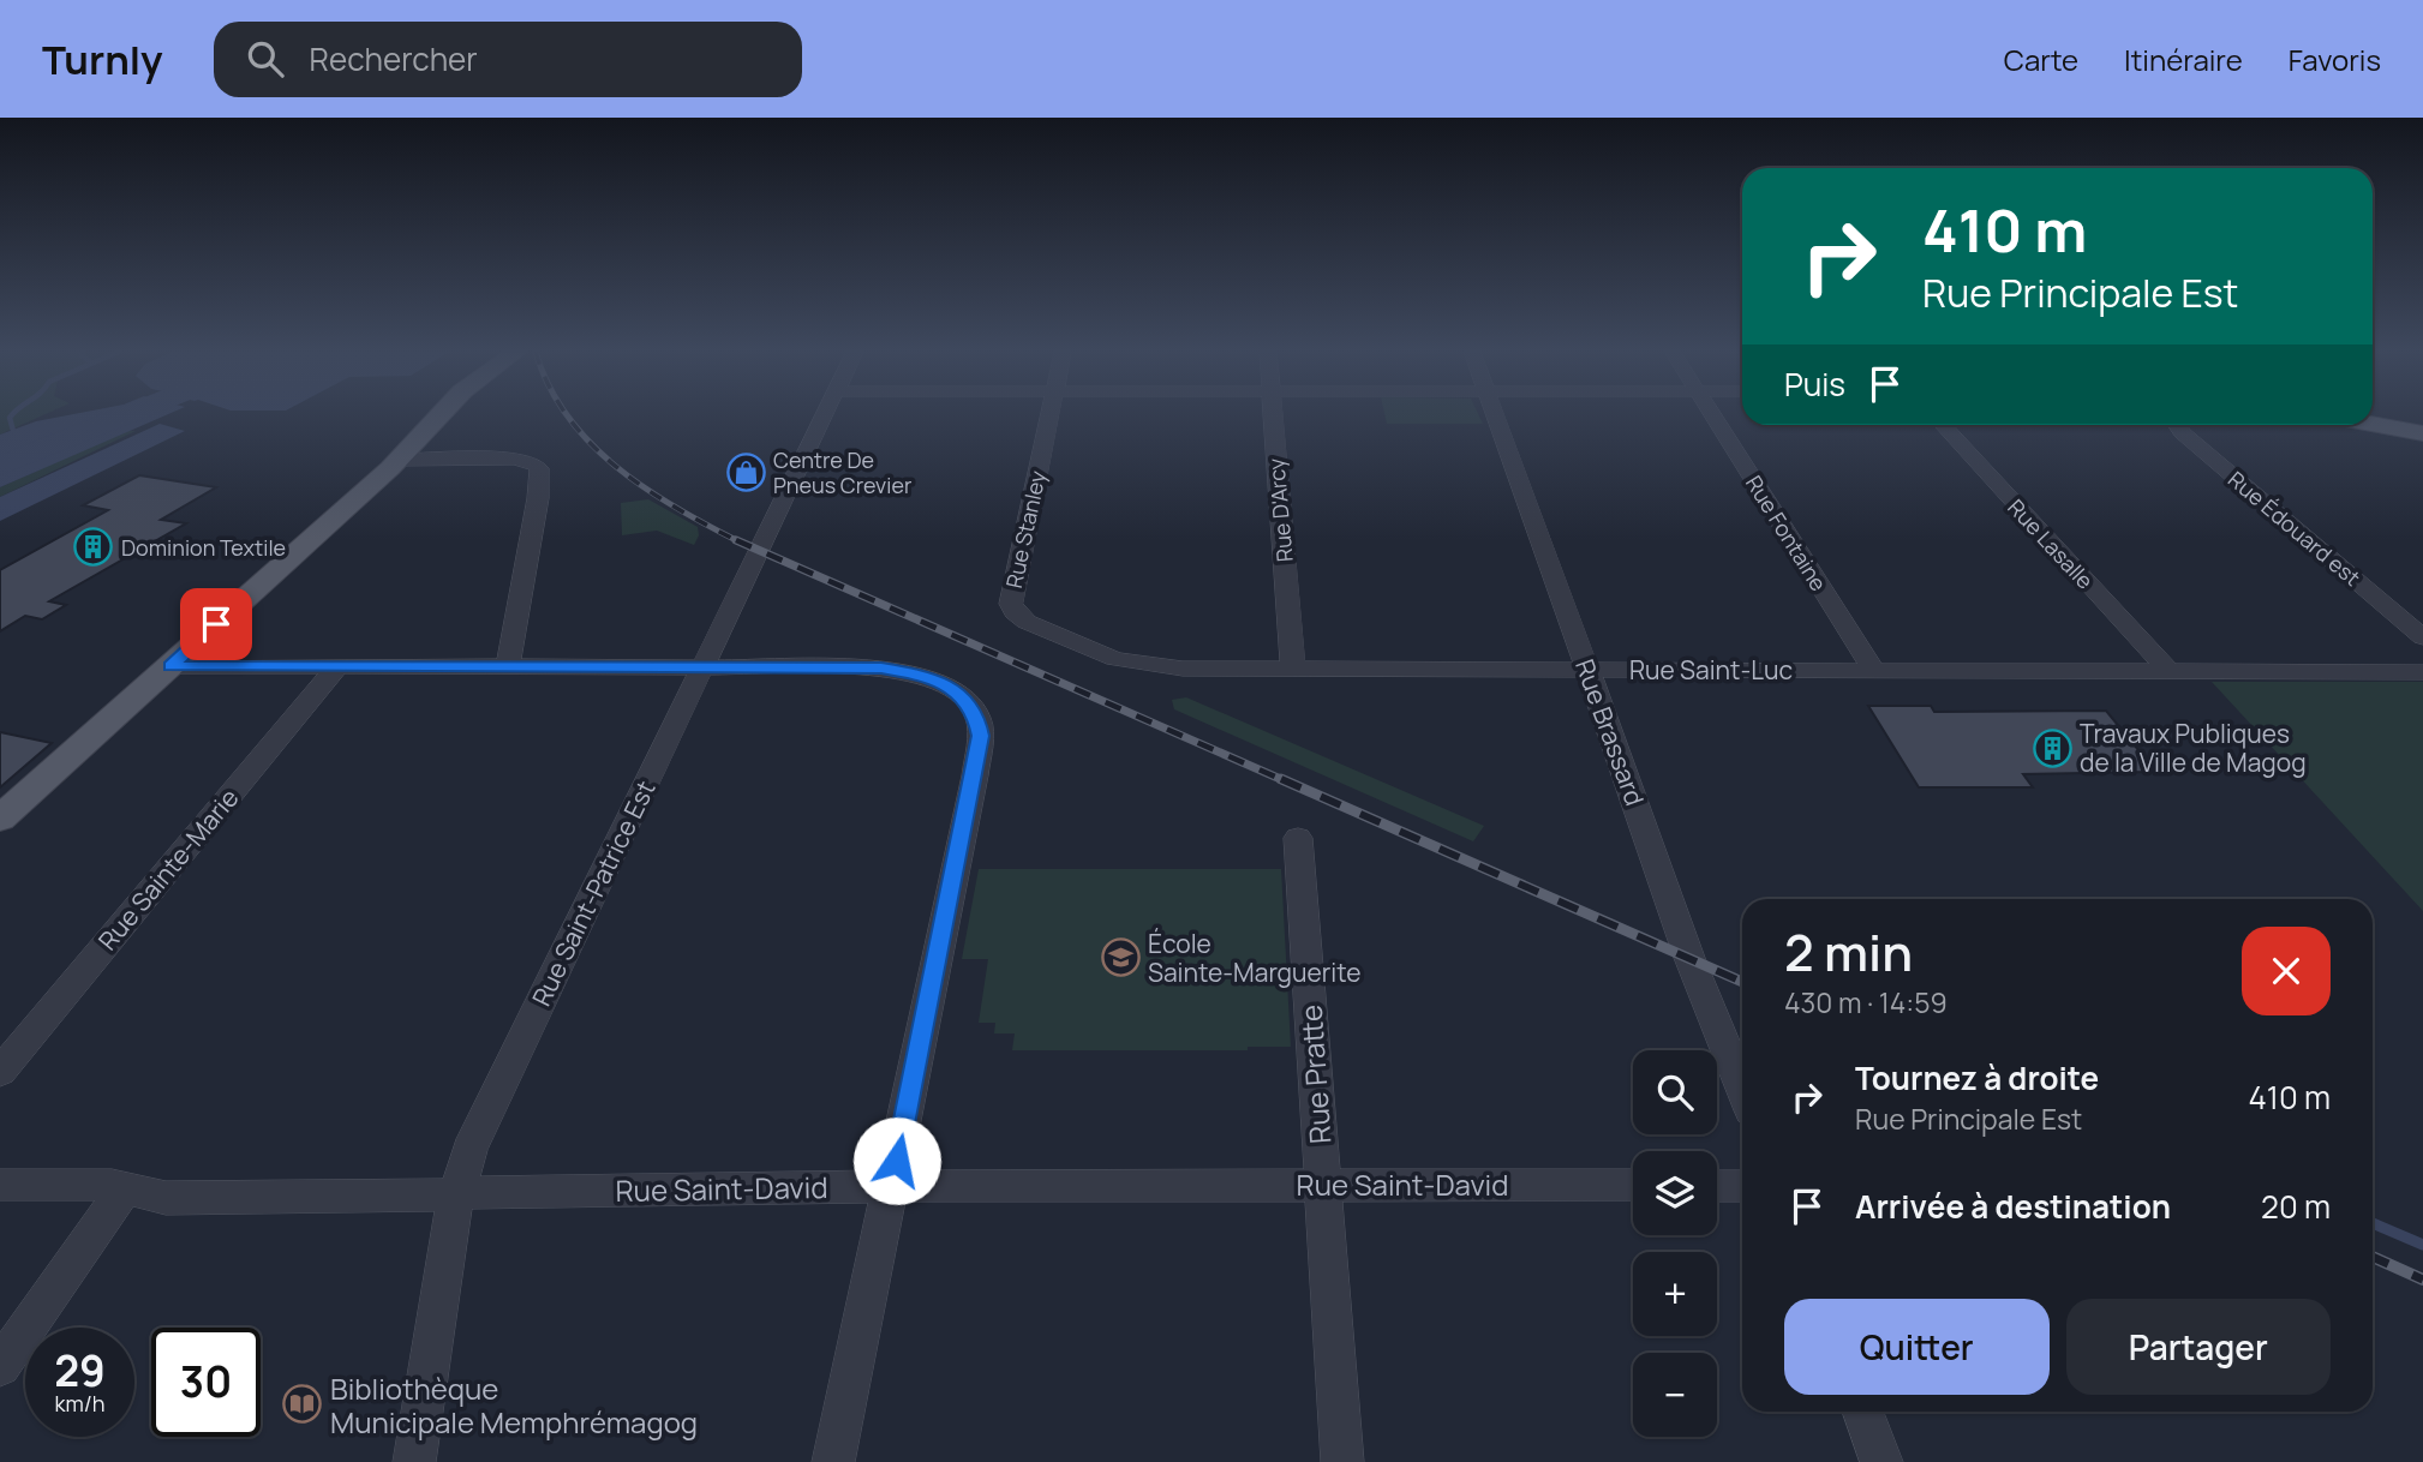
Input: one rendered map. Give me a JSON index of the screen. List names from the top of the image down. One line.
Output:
{"streets":{"street":["Rue D'Arcy","Rue Édouard est","Rue Stanley","Rue Fontaine","Rue Lasalle","Rue Saint-Luc","Rue Brassard","Rue Sainte-Marie","Rue Saint-Patrice Est","Rue Pratte","Rue Saint-David"]},"crossings":[["Rue D'Arcy","Rue Saint-Luc"],["Rue Stanley","Rue Saint-Luc"],["Rue Fontaine","Rue Saint-Luc"],["Rue Lasalle","Rue Saint-Luc"],["Rue Saint-Luc","Rue Brassard"],["Rue Saint-Patrice Est","Rue Saint-David"],["Rue Pratte","Rue Saint-David"]],"places":{"shop":["Centre De Pneus Crevier"],"building":["Dominion Textile","Travaux Publiques de la Ville de Magog"],"school or university":["École Sainte-Marguerite"],"library":["Bibliothèque Municipale Memphrémagog"]},"page":{"header":"Turnly","search":"Rechercher","nav":["Carte","Itinéraire","Favoris"],"turn":["410 m","Rue Principale Est"],"then":"Puis","heading":["2 min","430 m · 14:59"],"list":[{"name":"Tournez à droite","note":"Rue Principale Est","value":"410 m"},{"name":"Arrivée à destination","value":"20 m"}],"map_buttons":["+","−"],"buttons":["Quitter","Partager"],"speed":"29 km/h","limit":"30"}}
